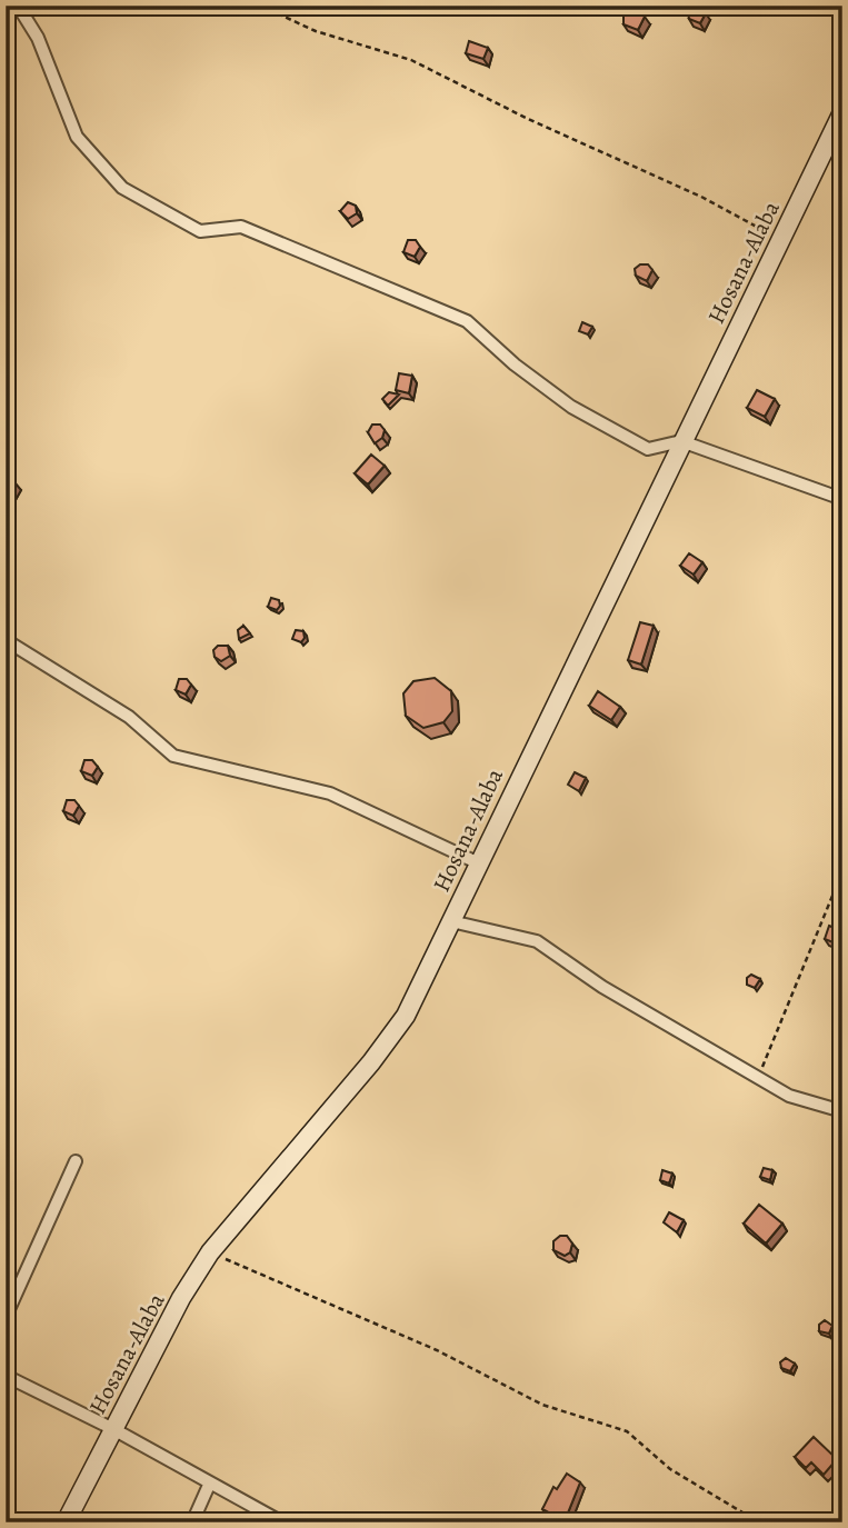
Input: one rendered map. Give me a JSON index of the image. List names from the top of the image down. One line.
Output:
{"streets":{"main road":["Hosana-Alaba"]}}
